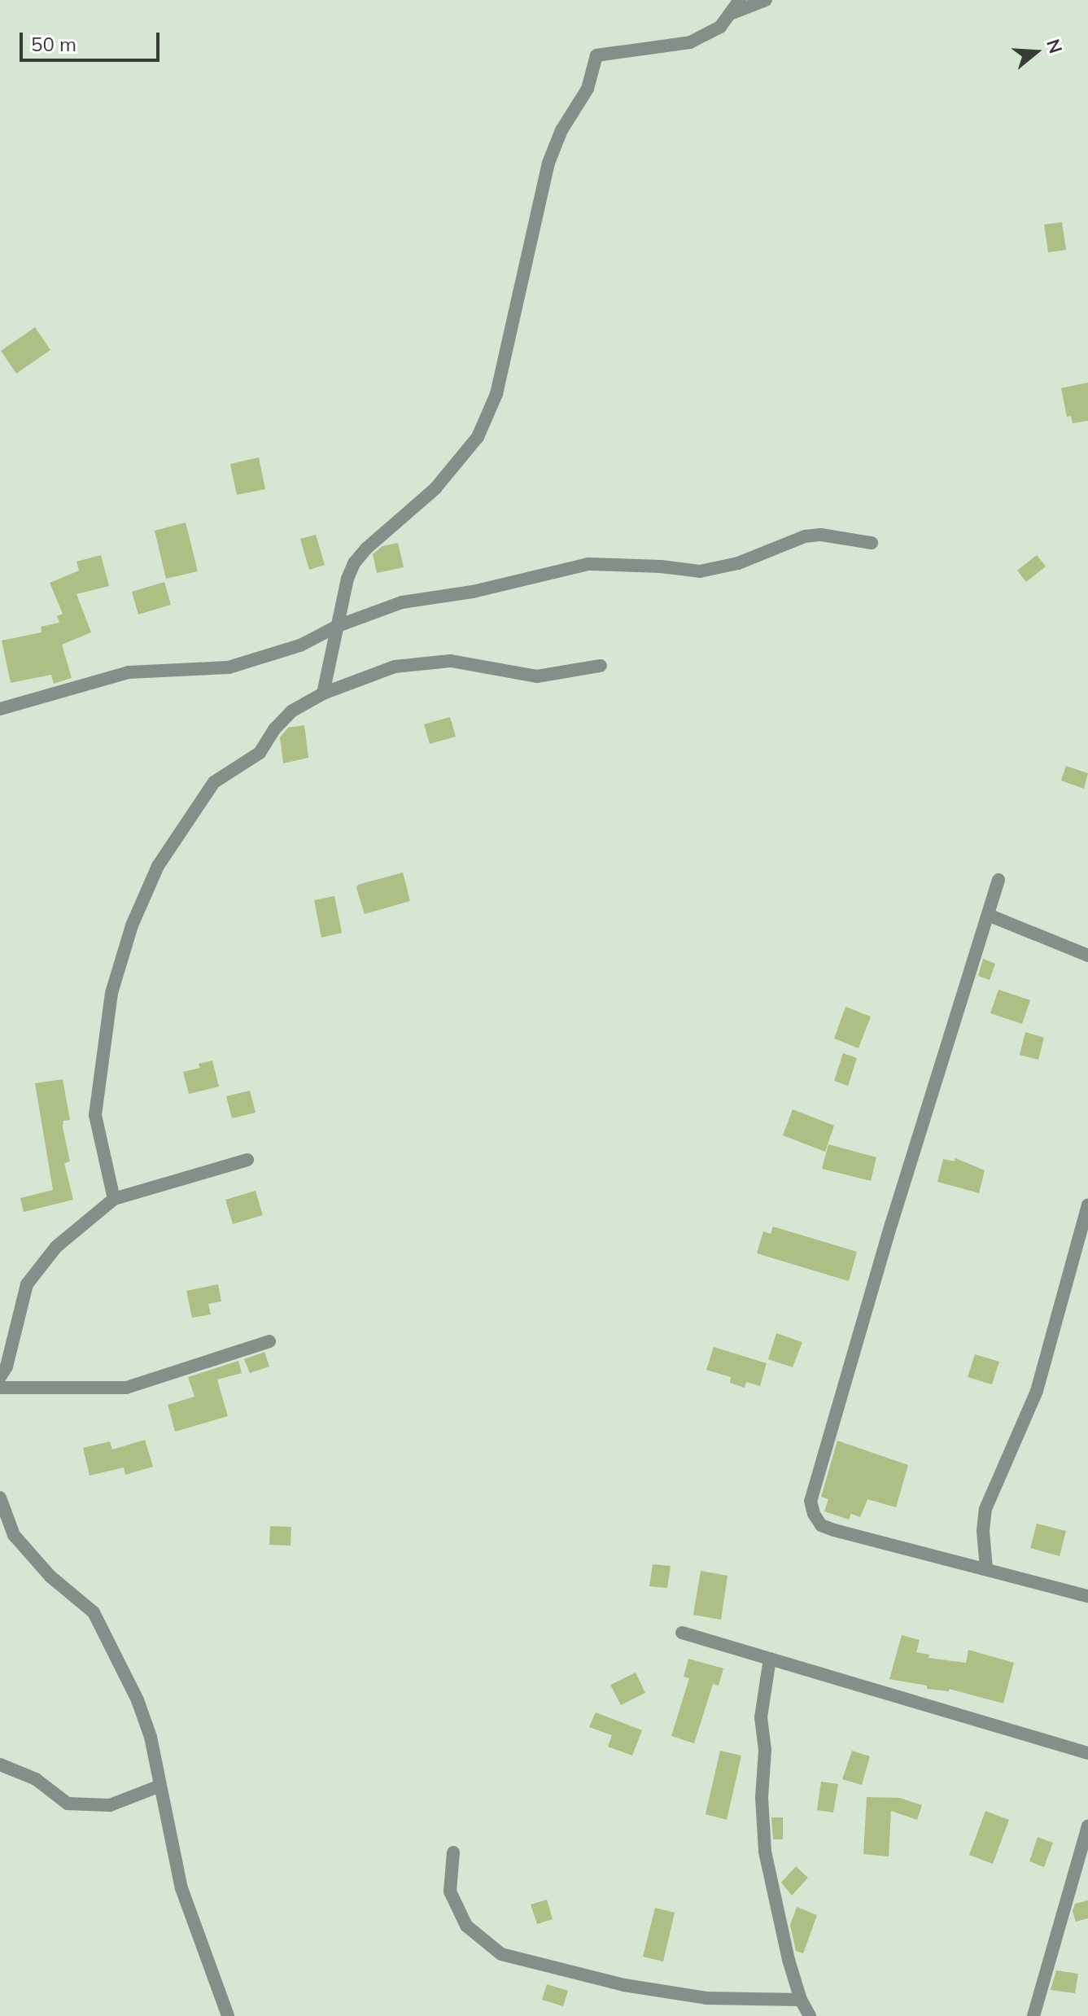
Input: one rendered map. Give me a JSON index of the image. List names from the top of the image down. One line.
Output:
{"scale_bar":"50 m","north":"right"}
